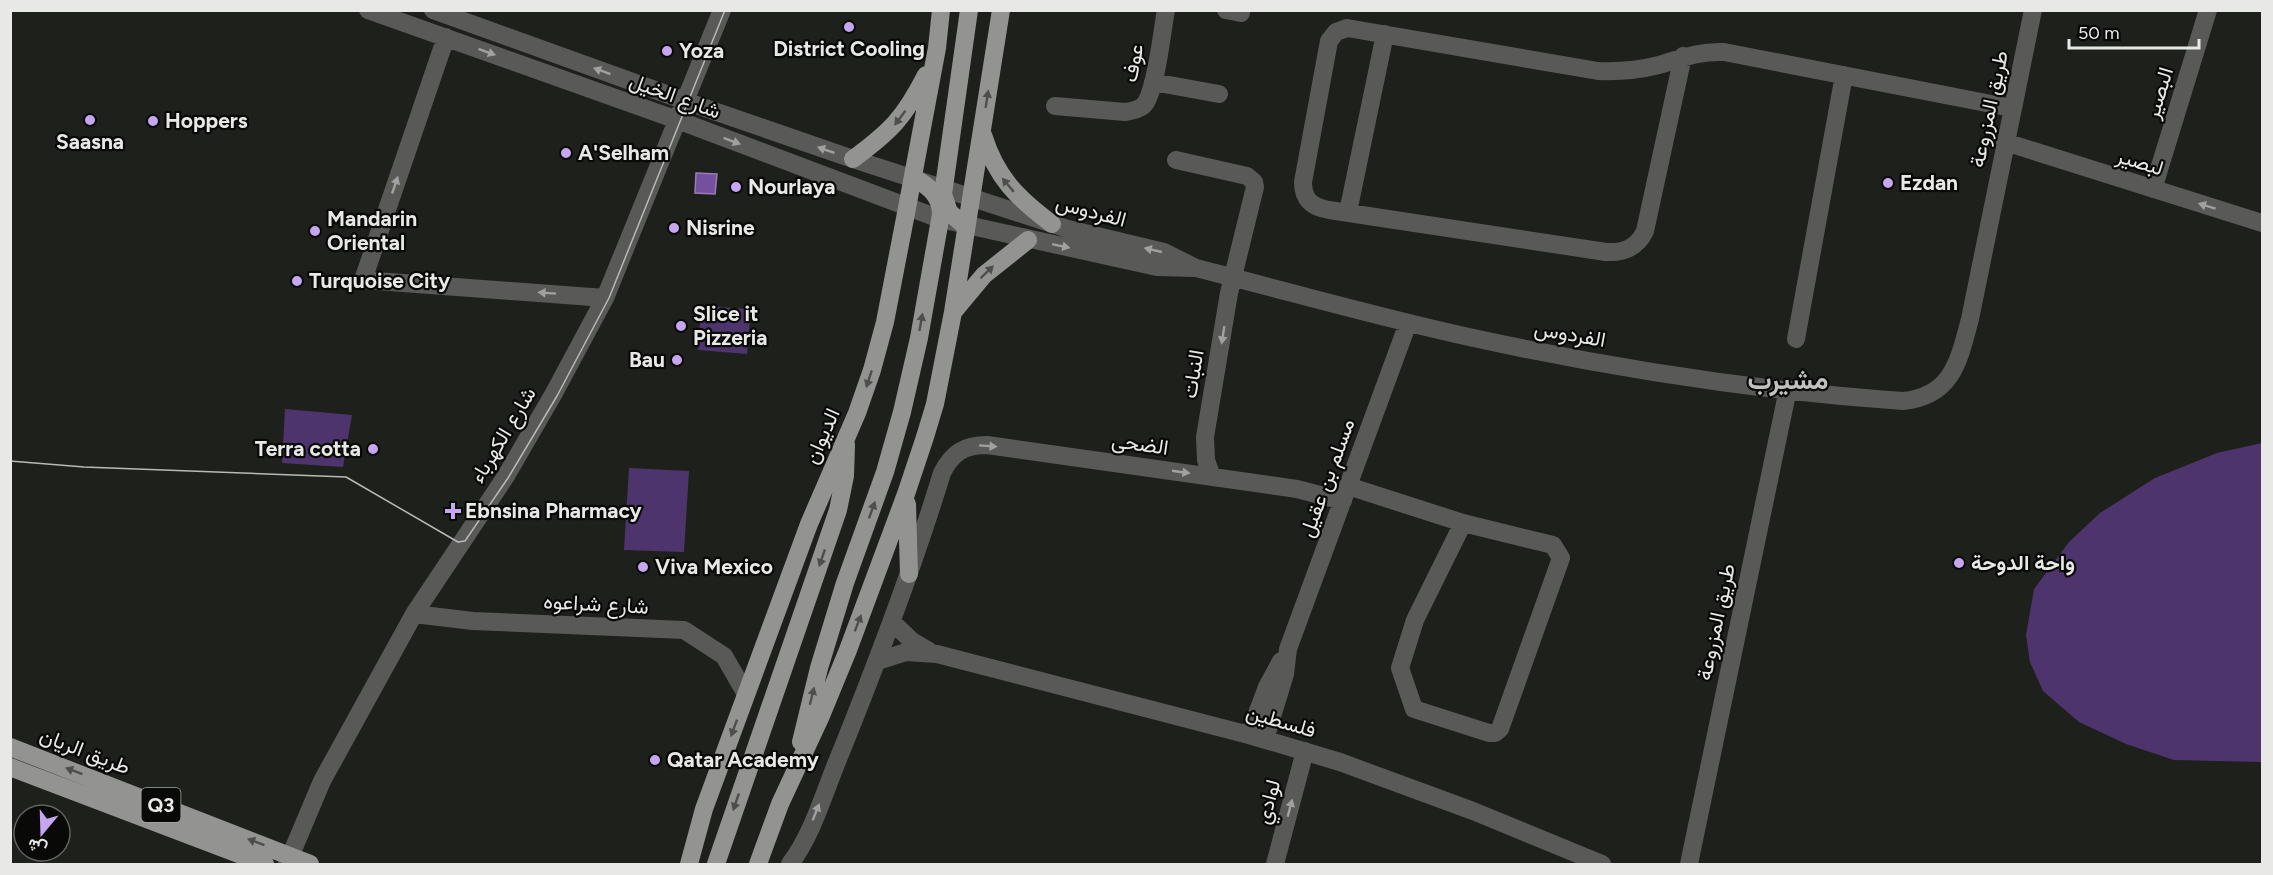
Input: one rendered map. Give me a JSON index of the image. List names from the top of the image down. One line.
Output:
{"streets":{"main road":["الديوان","طريق الريان","Q3"],"street":["عوف","البصير","شارع الخيل","طريق المزروعة","لبصير","الفردوس","النبات","شارع الكهرباء","الضحى","مسلم بن عقيل","شارع شراعوه","فلسطين","لوادي"]},"crossings":[["البصير","لبصير"],["شارع الخيل","الفردوس"],["شارع الخيل","شارع الكهرباء"],["شارع الخيل","الديوان"],["طريق المزروعة","لبصير"],["طريق المزروعة","الفردوس"],["الفردوس","النبات"],["الفردوس","مسلم بن عقيل"],["النبات","الضحى"],["شارع الكهرباء","شارع شراعوه"],["شارع الكهرباء","طريق الريان"],["الديوان","شارع شراعوه"],["الضحى","مسلم بن عقيل"],["مسلم بن عقيل","فلسطين"],["فلسطين","لوادي"]],"one_way":["لبصير","النبات","لوادي"],"districts":["مشيرب"],"places":{"other":["District Cooling","Yoza","Saasna","Hoppers","A'Selham","Ezdan","Nourlaya","Nisrine","Mandarin Oriental","Turquoise City","Slice it Pizzeria","Bau","Terra cotta","واحة الدوحة","Viva Mexico","Qatar Academy"],"health":["Ebnsina Pharmacy"]},"scale_bar":"50 m","north":"bottom"}
